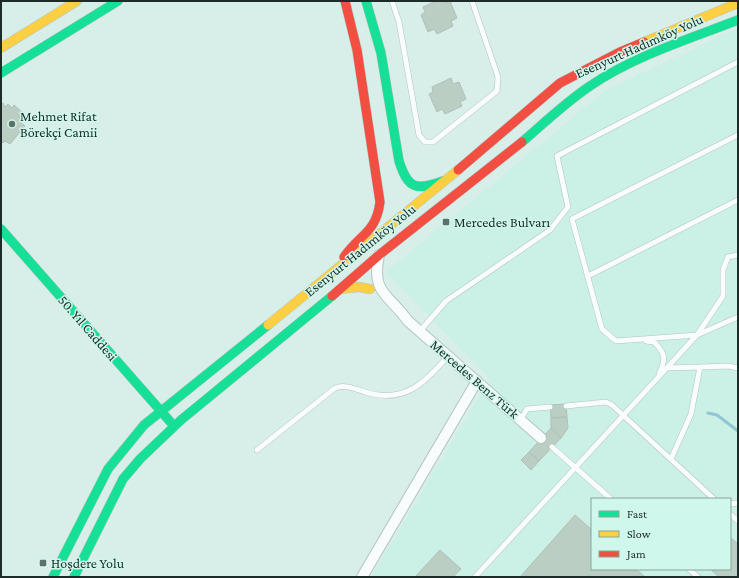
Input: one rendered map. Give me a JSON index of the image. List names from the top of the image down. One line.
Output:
{"streets":{"main road":["Esenyurt Hadımköy Yolu","50. Yıl Caddesi"],"street":["Mercedes Benz Türk"]},"crossings":[["Esenyurt Hadımköy Yolu","50. Yıl Caddesi"],["Esenyurt Hadımköy Yolu","Mercedes Benz Türk"]],"places":{"other":["Mehmet Rifat Börekçi Camii"],"transit":["Mercedes Bulvarı","Hoşdere Yolu"]},"legend":["Fast","Slow","Jam"]}
